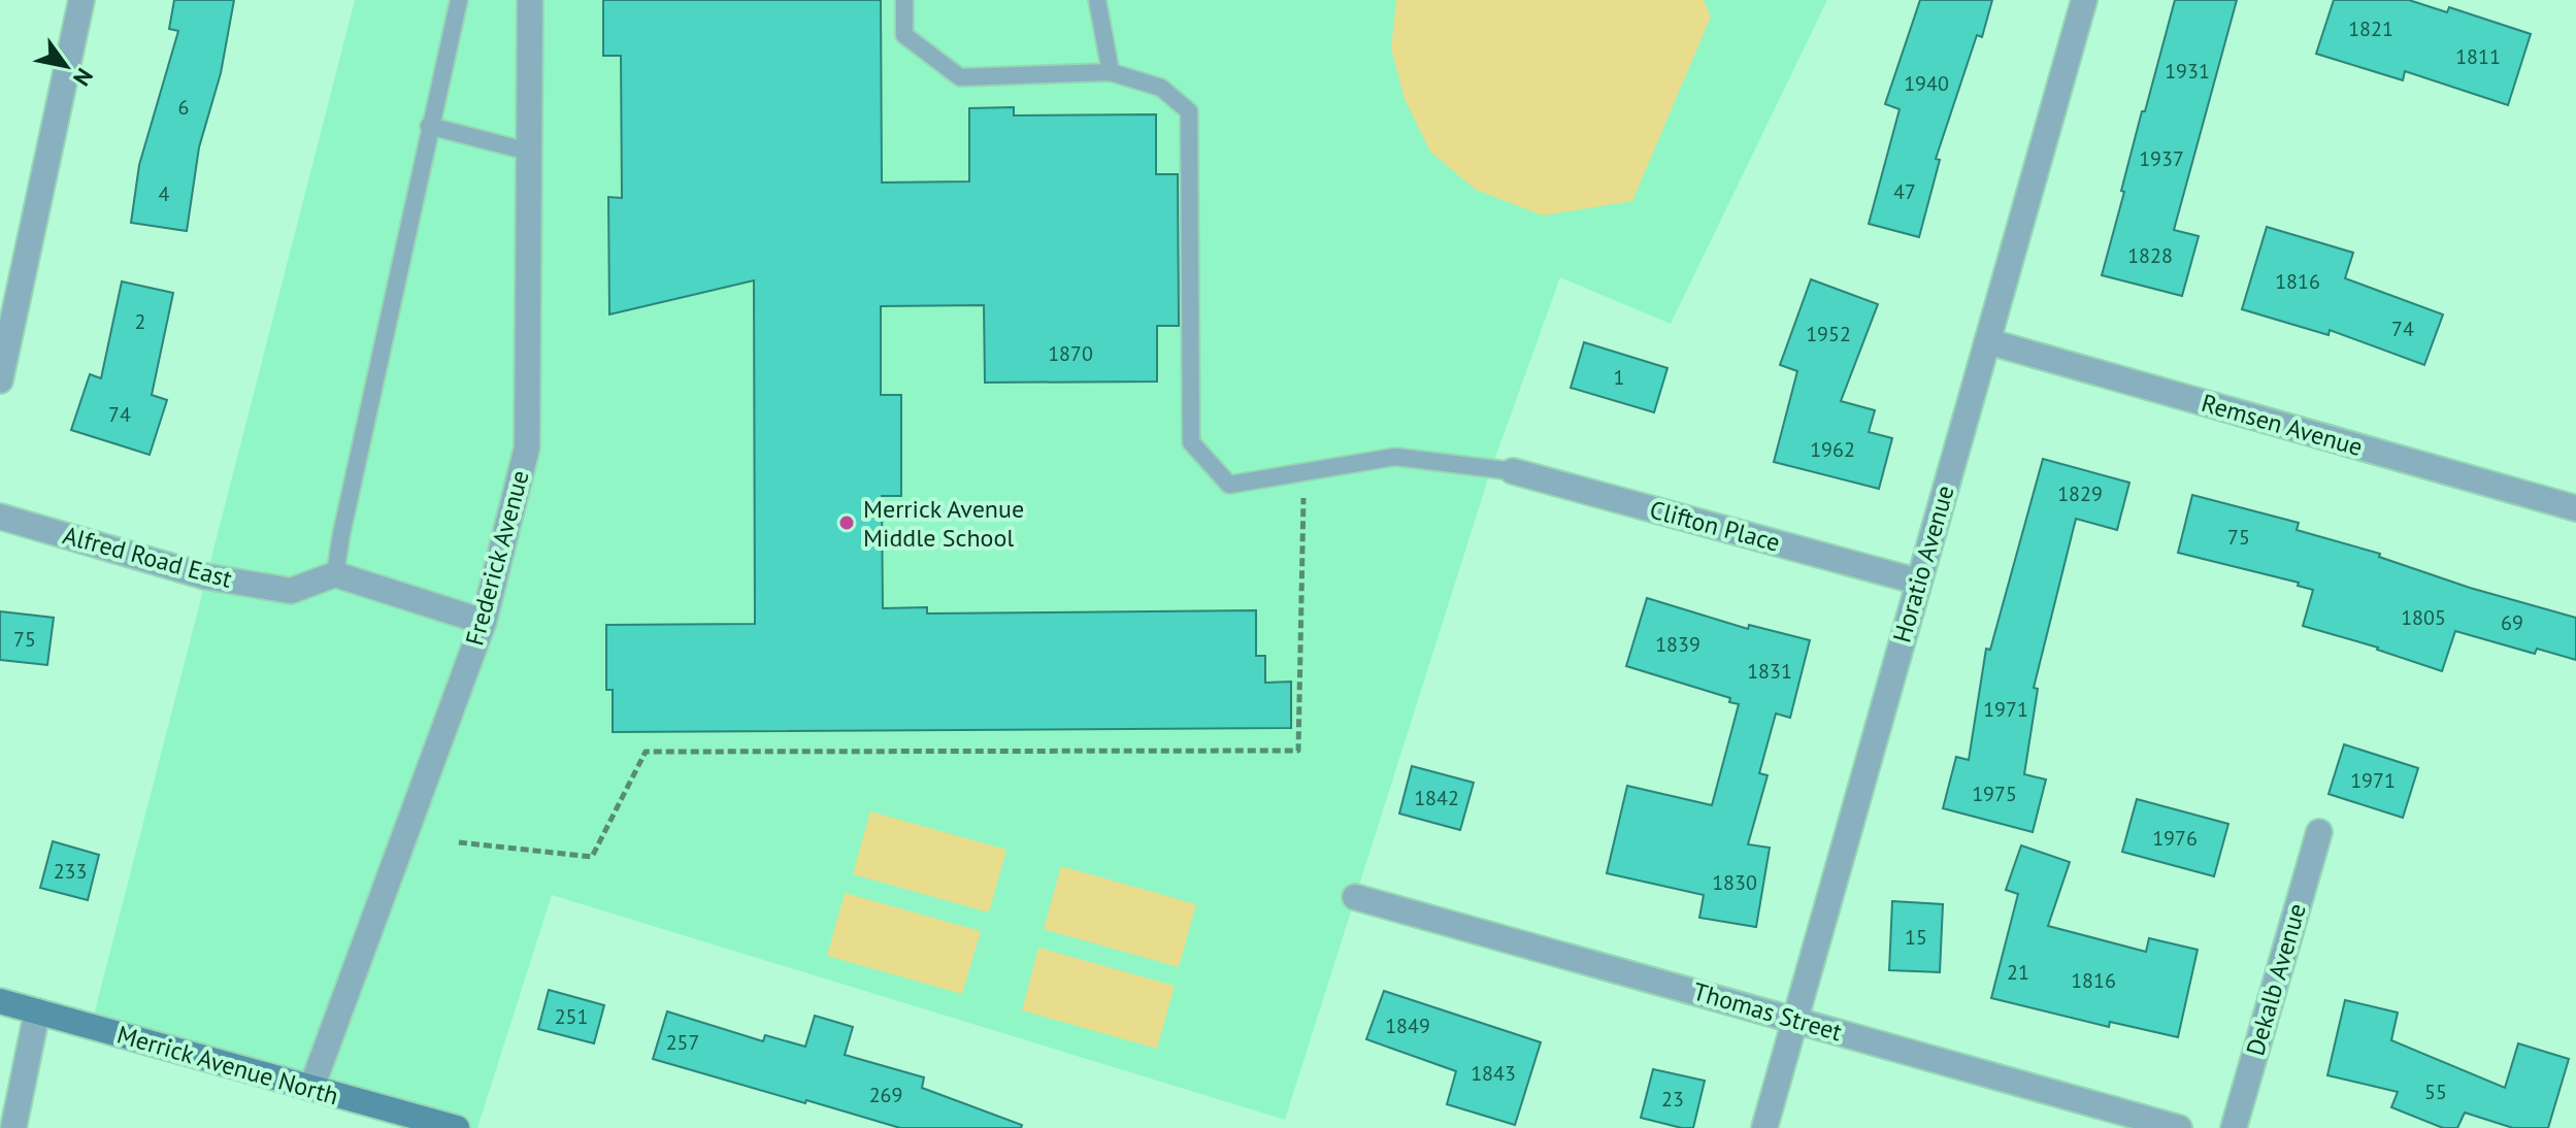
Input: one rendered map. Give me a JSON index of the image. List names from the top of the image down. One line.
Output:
{"streets":{"main road":["Merrick Avenue North"],"street":["Remsen Avenue","Clifton Place","Alfred Road East","Frederick Avenue","Horatio Avenue","Dekalb Avenue","Thomas Street"]},"crossings":[["Remsen Avenue","Horatio Avenue"],["Clifton Place","Horatio Avenue"],["Frederick Avenue","Merrick Avenue North"],["Horatio Avenue","Thomas Street"]],"places":["Merrick Avenue Middle School"],"house_numbers":["1821","1811","1931","1940","6","1937","47","4","1828","1816","2","74","1952","1870","1","74","1962","1829","75","1805","69","75","1839","1831","1971","1971","1975","1842","1976","233","1830","15","21","1816","251","1849","257","1843","55","269","23"],"north":"bottom right"}
